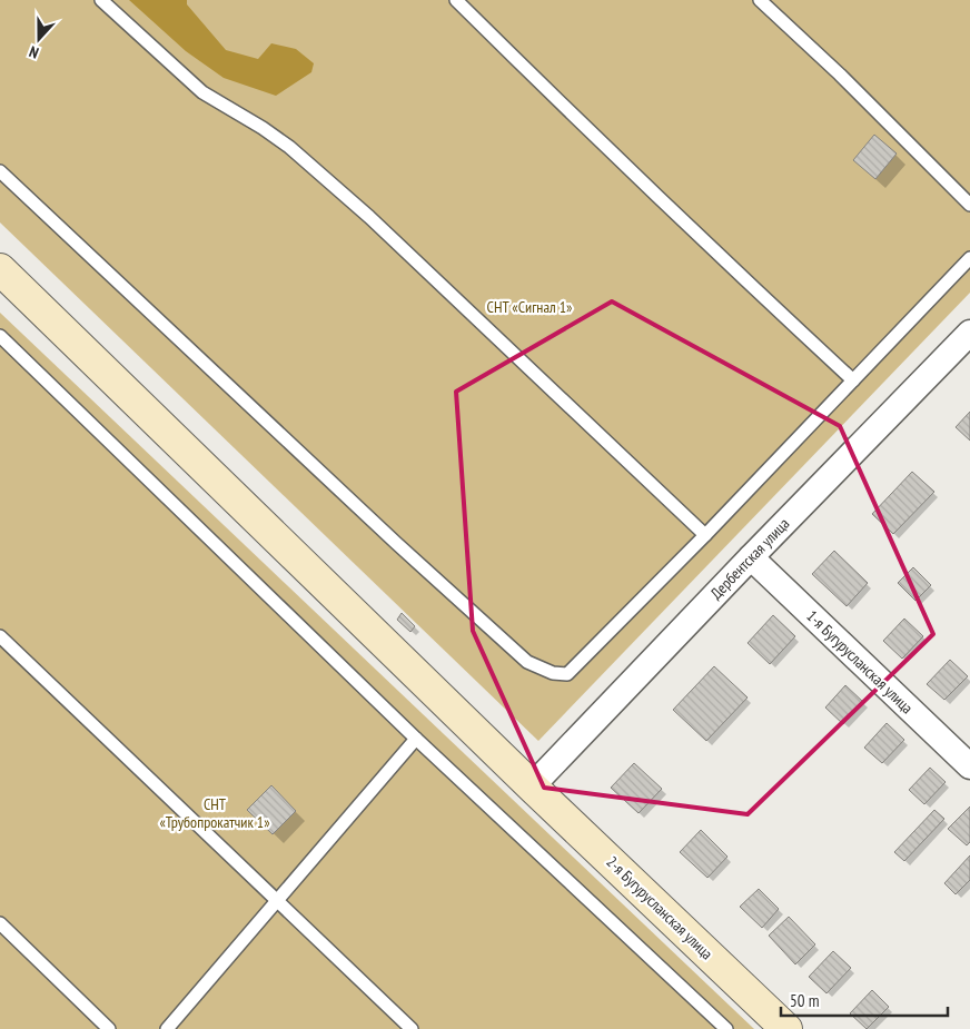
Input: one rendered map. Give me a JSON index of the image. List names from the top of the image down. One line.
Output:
{"streets":{"street":["Дербентская улица","1-я Бугурусланская улица","2-я Бугурусланская улица"]},"crossings":[["Дербентская улица","1-я Бугурусланская улица"],["Дербентская улица","2-я Бугурусланская улица"]],"parks":["СНТ «Сигнал 1»","СНТ «Трубопрокатчик 1»"],"scale_bar":"50 m","north":"bottom"}
